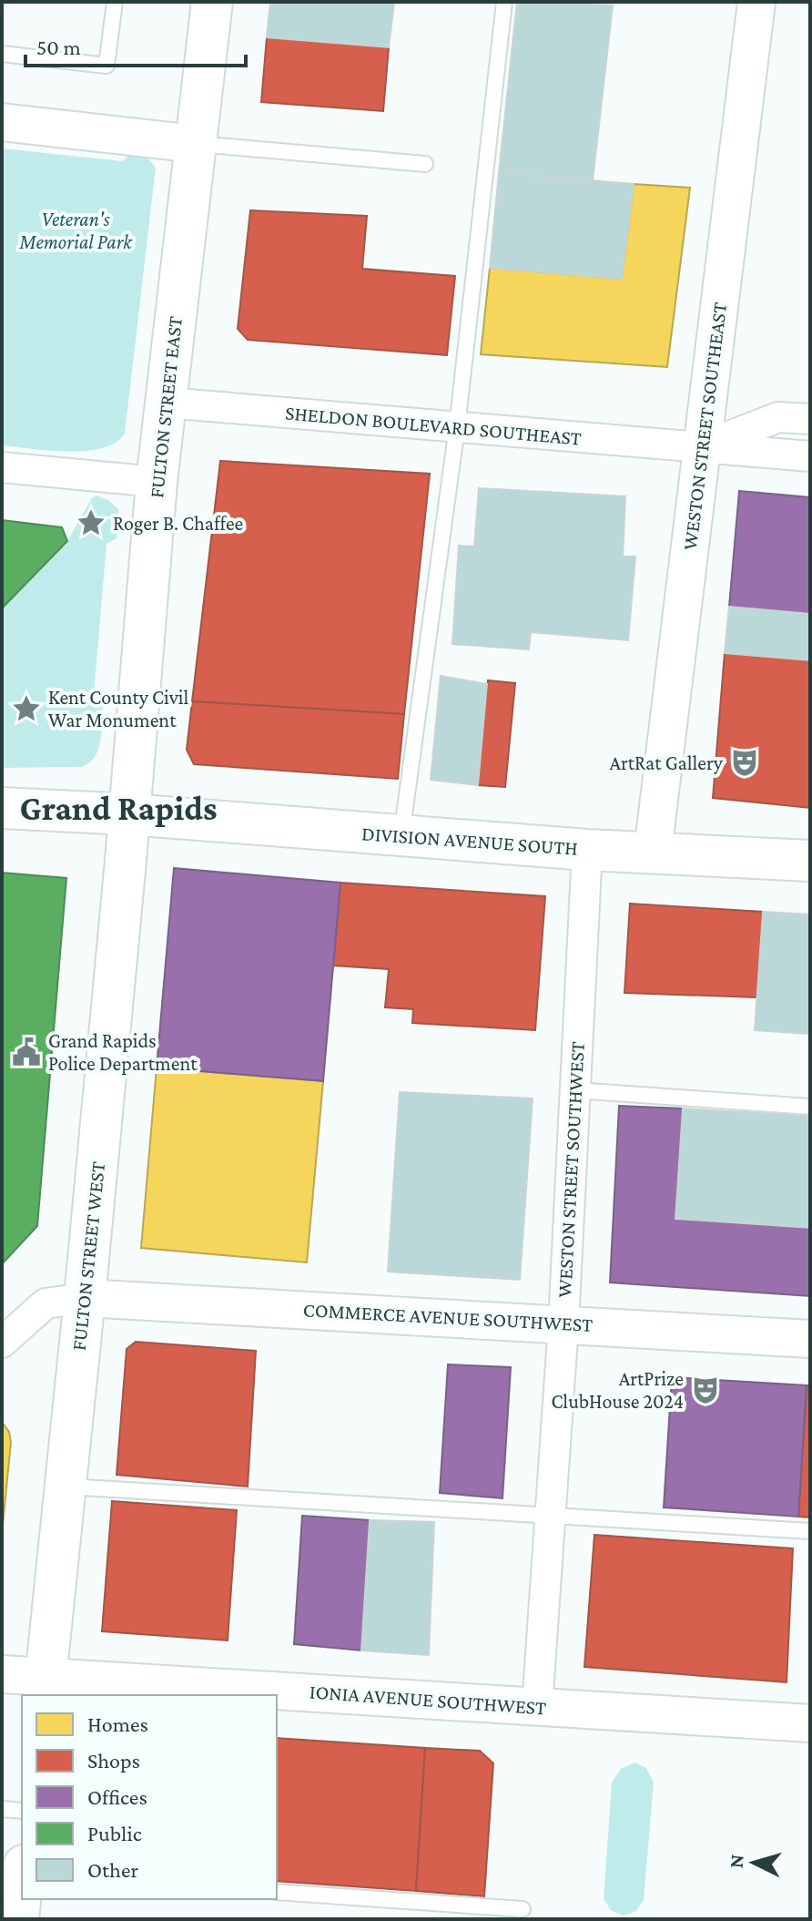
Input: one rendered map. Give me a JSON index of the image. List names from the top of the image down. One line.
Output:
{"streets":{"main road":["FULTON STREET EAST","DIVISION AVENUE SOUTH","FULTON STREET WEST"],"street":["SHELDON BOULEVARD SOUTHEAST","WESTON STREET SOUTHEAST","WESTON STREET SOUTHWEST","COMMERCE AVENUE SOUTHWEST","IONIA AVENUE SOUTHWEST"]},"crossings":[["FULTON STREET EAST","SHELDON BOULEVARD SOUTHEAST"],["FULTON STREET EAST","DIVISION AVENUE SOUTH"],["FULTON STREET EAST","FULTON STREET WEST"],["SHELDON BOULEVARD SOUTHEAST","WESTON STREET SOUTHEAST"],["WESTON STREET SOUTHEAST","DIVISION AVENUE SOUTH"],["DIVISION AVENUE SOUTH","WESTON STREET SOUTHWEST"],["DIVISION AVENUE SOUTH","FULTON STREET WEST"],["WESTON STREET SOUTHWEST","COMMERCE AVENUE SOUTHWEST"],["WESTON STREET SOUTHWEST","IONIA AVENUE SOUTHWEST"],["FULTON STREET WEST","COMMERCE AVENUE SOUTHWEST"],["FULTON STREET WEST","IONIA AVENUE SOUTHWEST"]],"districts":["Grand Rapids"],"parks":["Veteran's Memorial Park"],"places":{"place":["Roger B. Chaffee","Kent County Civil War Monument"],"theatre":["ArtRat Gallery","ArtPrize ClubHouse 2024"],"public building":["Grand Rapids Police Department"]},"legend":["Homes","Shops","Offices","Public","Other"],"scale_bar":"50 m","north":"left"}
